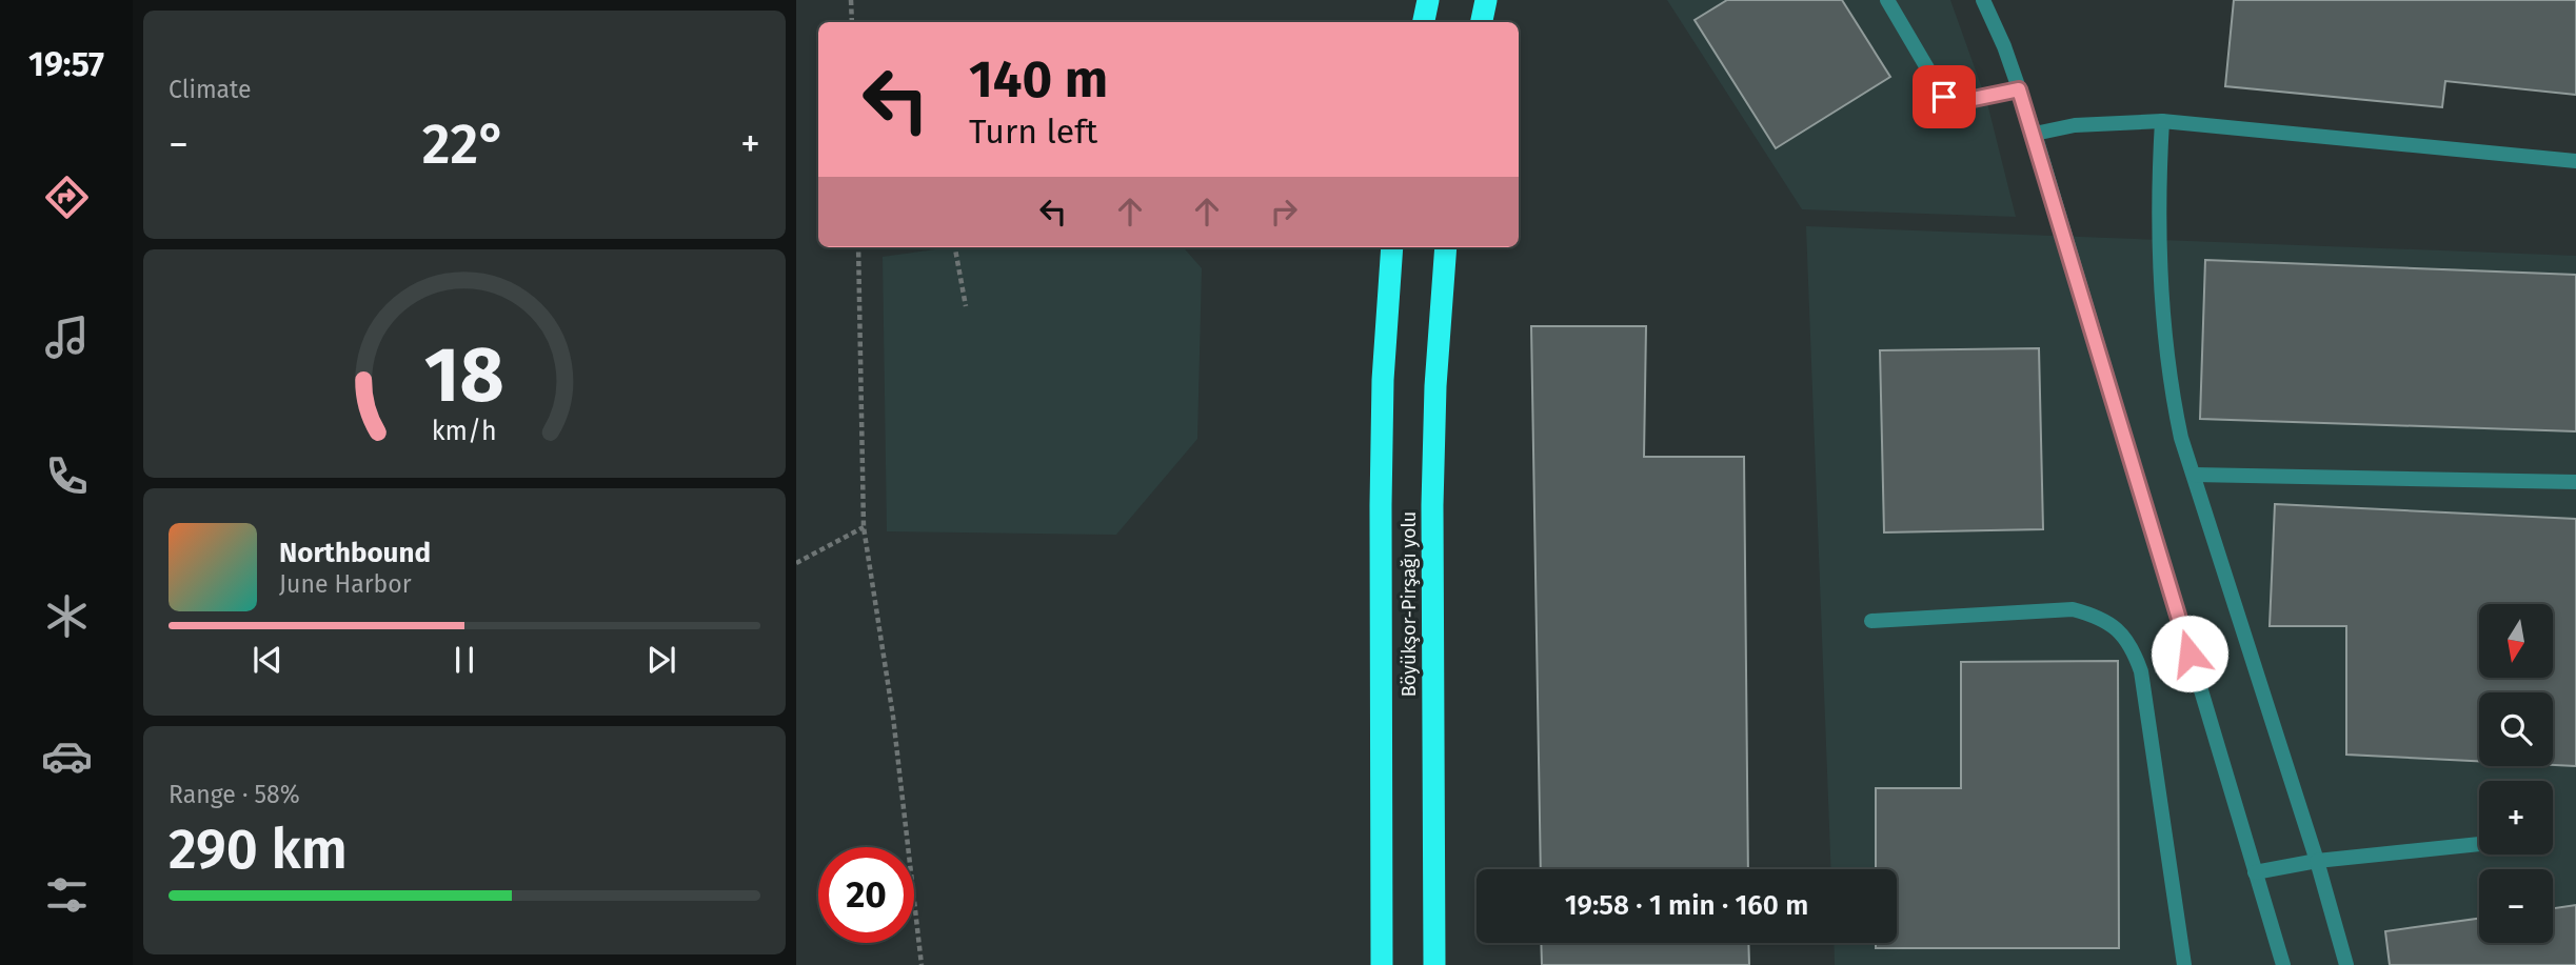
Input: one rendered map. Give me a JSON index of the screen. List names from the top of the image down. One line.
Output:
{"streets":{"highway":["Böyükşor-Pirşağı yolu"]},"north":"bottom","page":{"tabs":"19:57","tile":["Climate",["Range · 58%","290 km"]],"turn":["140 m","Turn left"],"heat":["−","22°","+"],"song":["Northbound","June Harbor"],"map_buttons":["+","−"],"limit":"20","trip":"19:58 · 1 min · 160 m","gauge":["18","km/h"]}}
